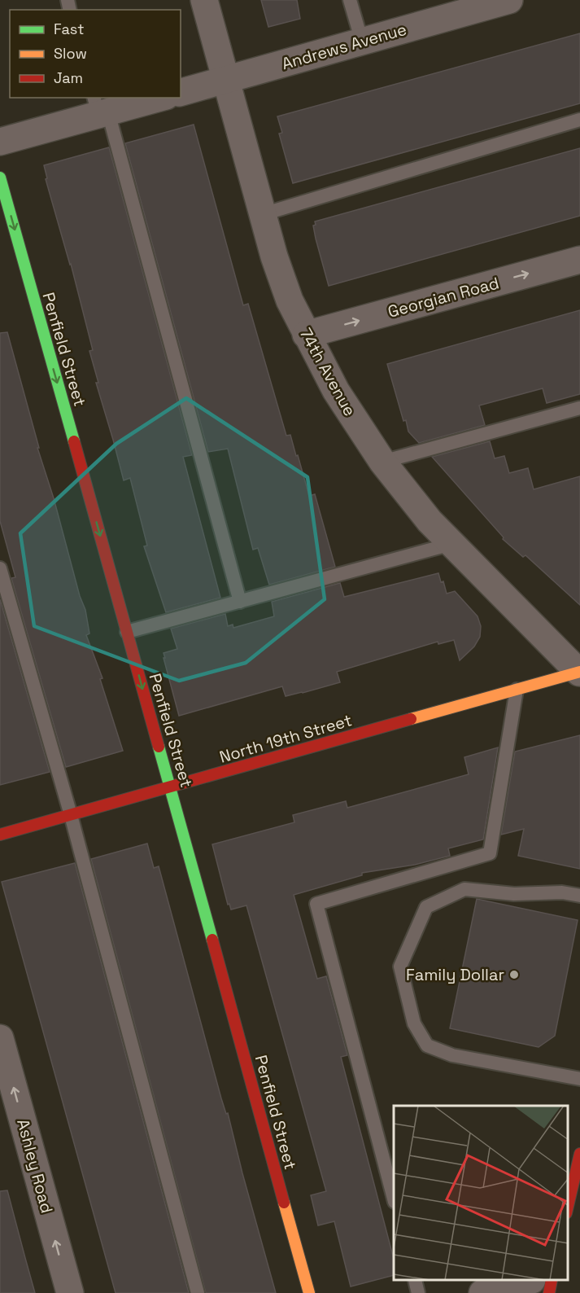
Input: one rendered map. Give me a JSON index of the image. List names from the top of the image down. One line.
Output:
{"streets":{"main road":["Penfield Street","North 19th Street"],"street":["Andrews Avenue","Georgian Road","74th Avenue","Ashley Road"]},"crossings":[["Andrews Avenue","74th Avenue"],["Georgian Road","74th Avenue"],["Penfield Street","North 19th Street"],["74th Avenue","North 19th Street"]],"one_way":["Georgian Road","Penfield Street","Ashley Road"],"places":["Family Dollar"],"legend":["Fast","Slow","Jam"]}
